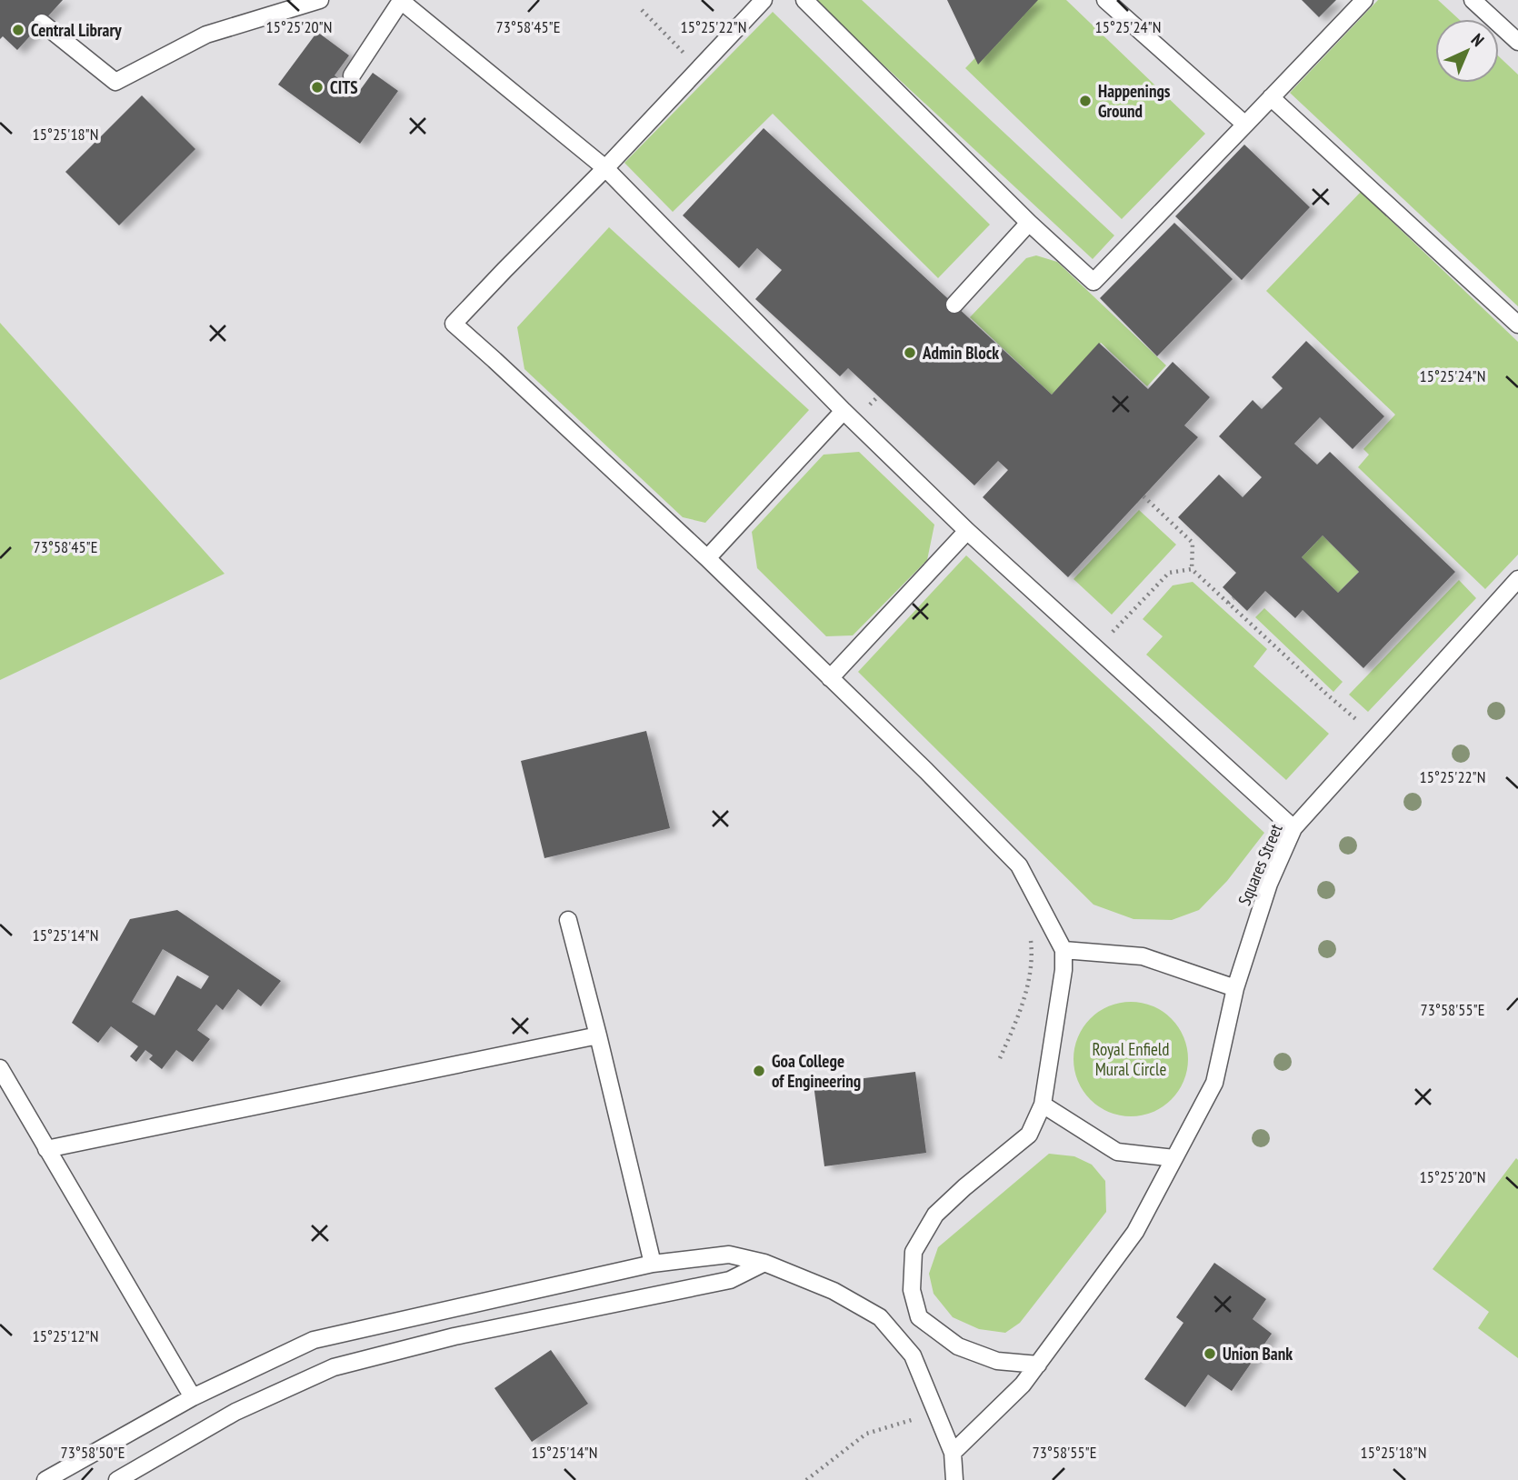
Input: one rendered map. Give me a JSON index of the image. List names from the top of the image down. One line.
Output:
{"streets":{"lane":["Squares Street"]},"parks":["Royal Enfield Mural Circle"],"places":["Central Library","CITS","Happenings Ground","Admin Block","Goa College of Engineering","Union Bank"],"north":"top right","coordinates":["15°25'20\"N","15°25'22\"N","15°25'24\"N","73°58'45\"E","15°25'18\"N","15°25'14\"N","73°58'55\"E","15°25'12\"N","73°58'50\"E"]}
